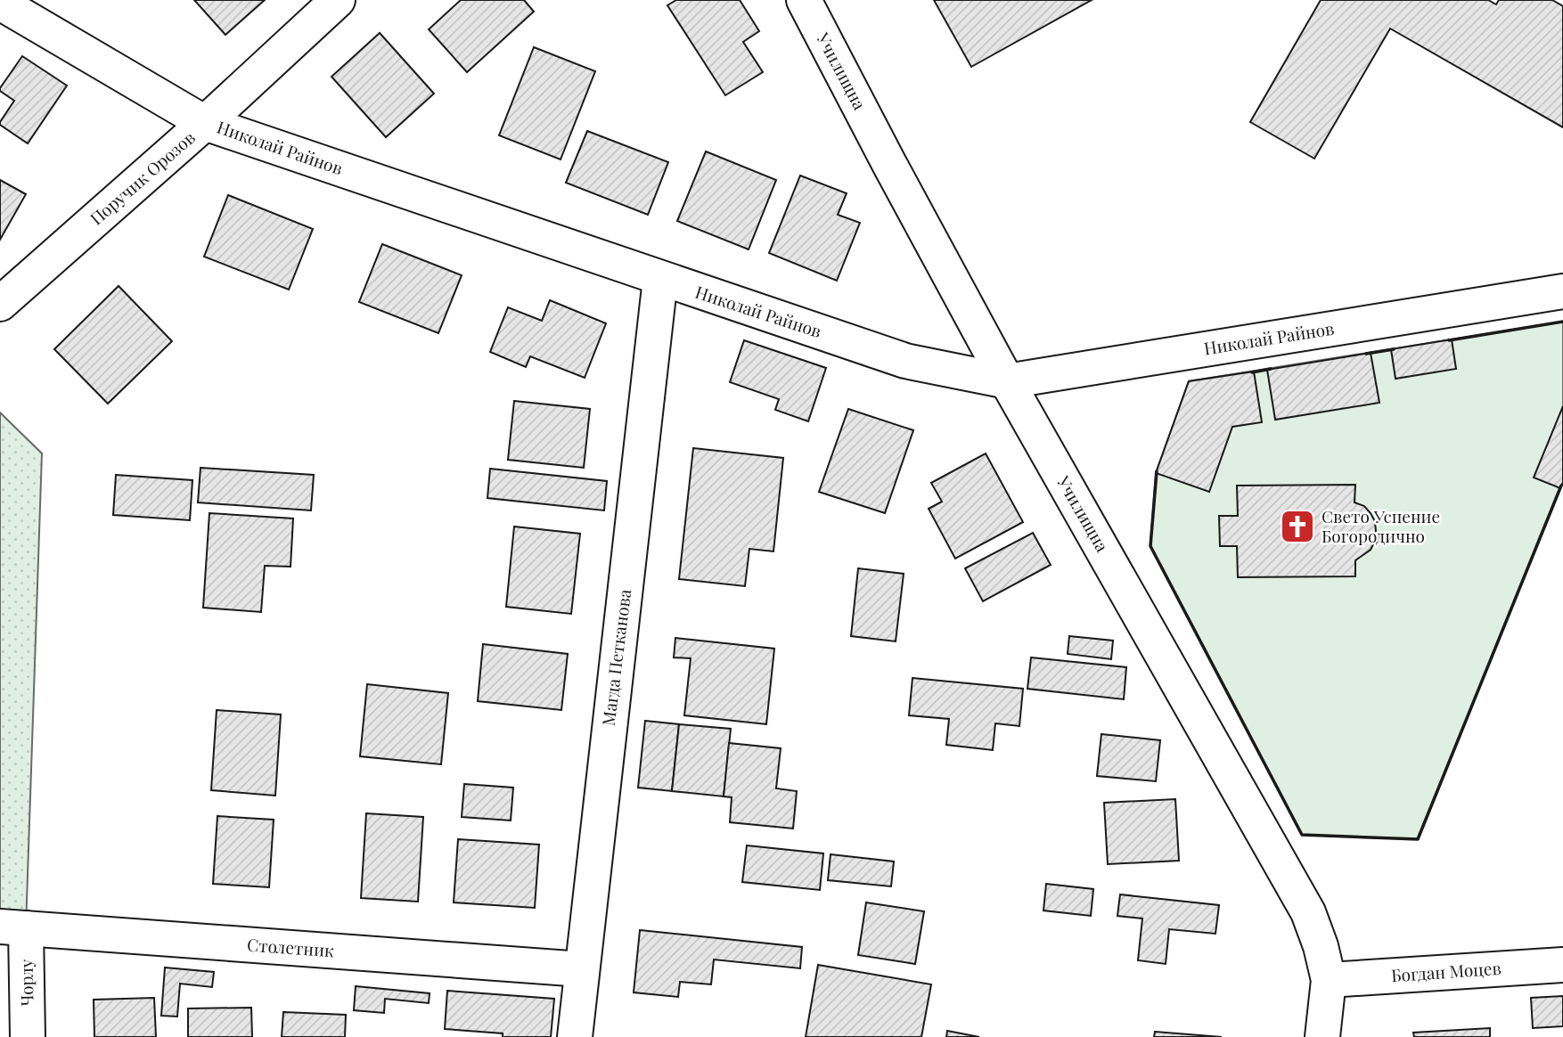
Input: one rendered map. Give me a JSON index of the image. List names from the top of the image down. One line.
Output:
{"streets":{"street":["Училищна","Николай Райнов","Поручик Орозов","Магда Петканова","Столетник","Богдан Моцев","Чорлу"]},"crossings":[["Училищна","Николай Райнов"],["Училищна","Богдан Моцев"],["Николай Райнов","Поручик Орозов"],["Николай Райнов","Магда Петканова"],["Магда Петканова","Столетник"],["Столетник","Чорлу"]],"places":{"church":["Свето Успение Богородично"]}}
